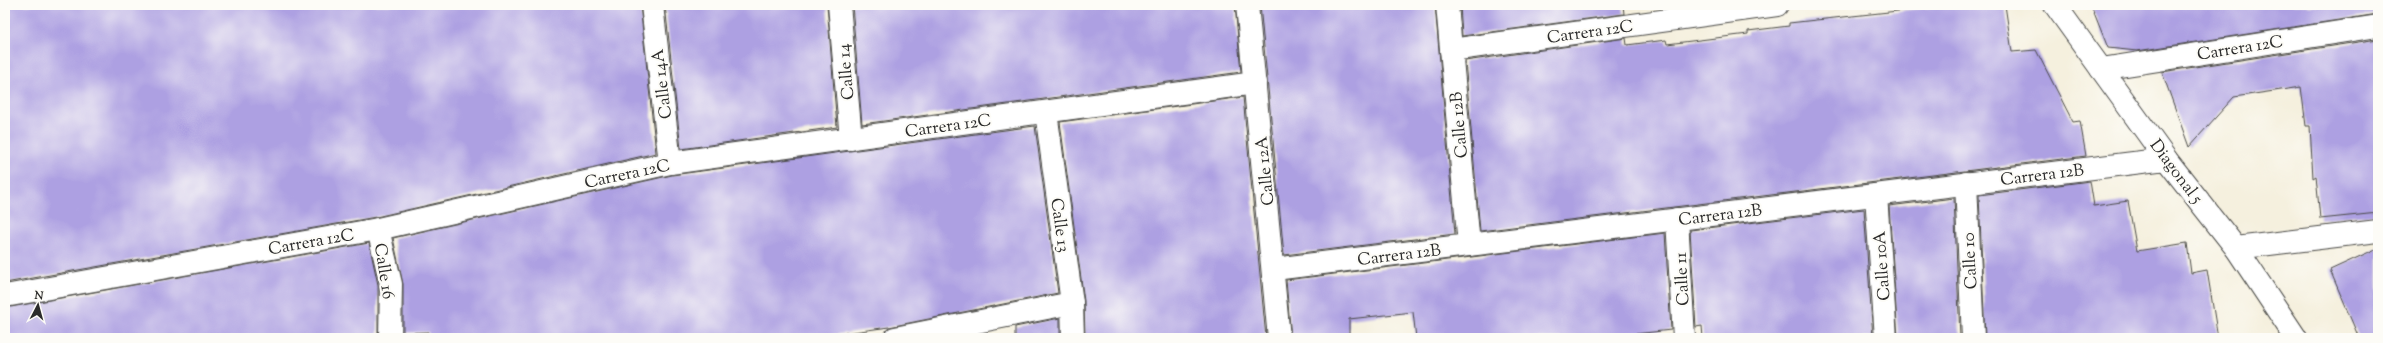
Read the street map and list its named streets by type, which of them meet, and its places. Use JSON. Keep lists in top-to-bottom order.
{
  "streets": {
    "street": [
      "Carrera 12C",
      "Calle 14",
      "Calle 14A",
      "Calle 12B",
      "Calle 12A",
      "Diagonal 5",
      "Carrera 12B",
      "Calle 13",
      "Calle 10",
      "Calle 10A",
      "Calle 16",
      "Calle 11"
    ]
  },
  "crossings": [
    ["Carrera 12C", "Calle 14"],
    ["Carrera 12C", "Calle 14A"],
    ["Carrera 12C", "Calle 12B"],
    ["Carrera 12C", "Calle 12A"],
    ["Carrera 12C", "Diagonal 5"],
    ["Carrera 12C", "Calle 13"],
    ["Carrera 12C", "Calle 16"],
    ["Calle 12B", "Carrera 12B"],
    ["Calle 12A", "Carrera 12B"],
    ["Diagonal 5", "Carrera 12B"],
    ["Carrera 12B", "Calle 10"],
    ["Carrera 12B", "Calle 10A"],
    ["Carrera 12B", "Calle 11"]
  ],
  "north": "top"
}
